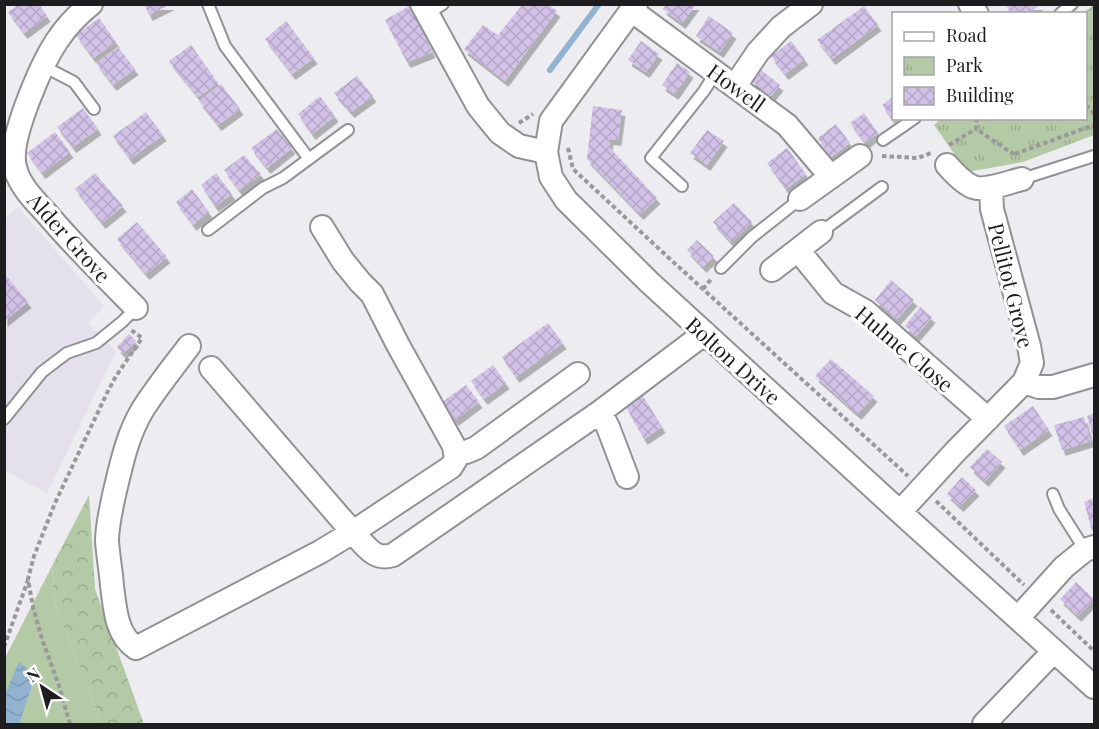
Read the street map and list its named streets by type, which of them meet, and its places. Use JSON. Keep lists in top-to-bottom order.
{
  "streets": {
    "street": [
      "Howell",
      "Alder Grove",
      "Pellitot Grove",
      "Hulme Close",
      "Bolton Drive"
    ]
  },
  "legend": ["Road", "Park", "Building"],
  "north": "top left"
}
